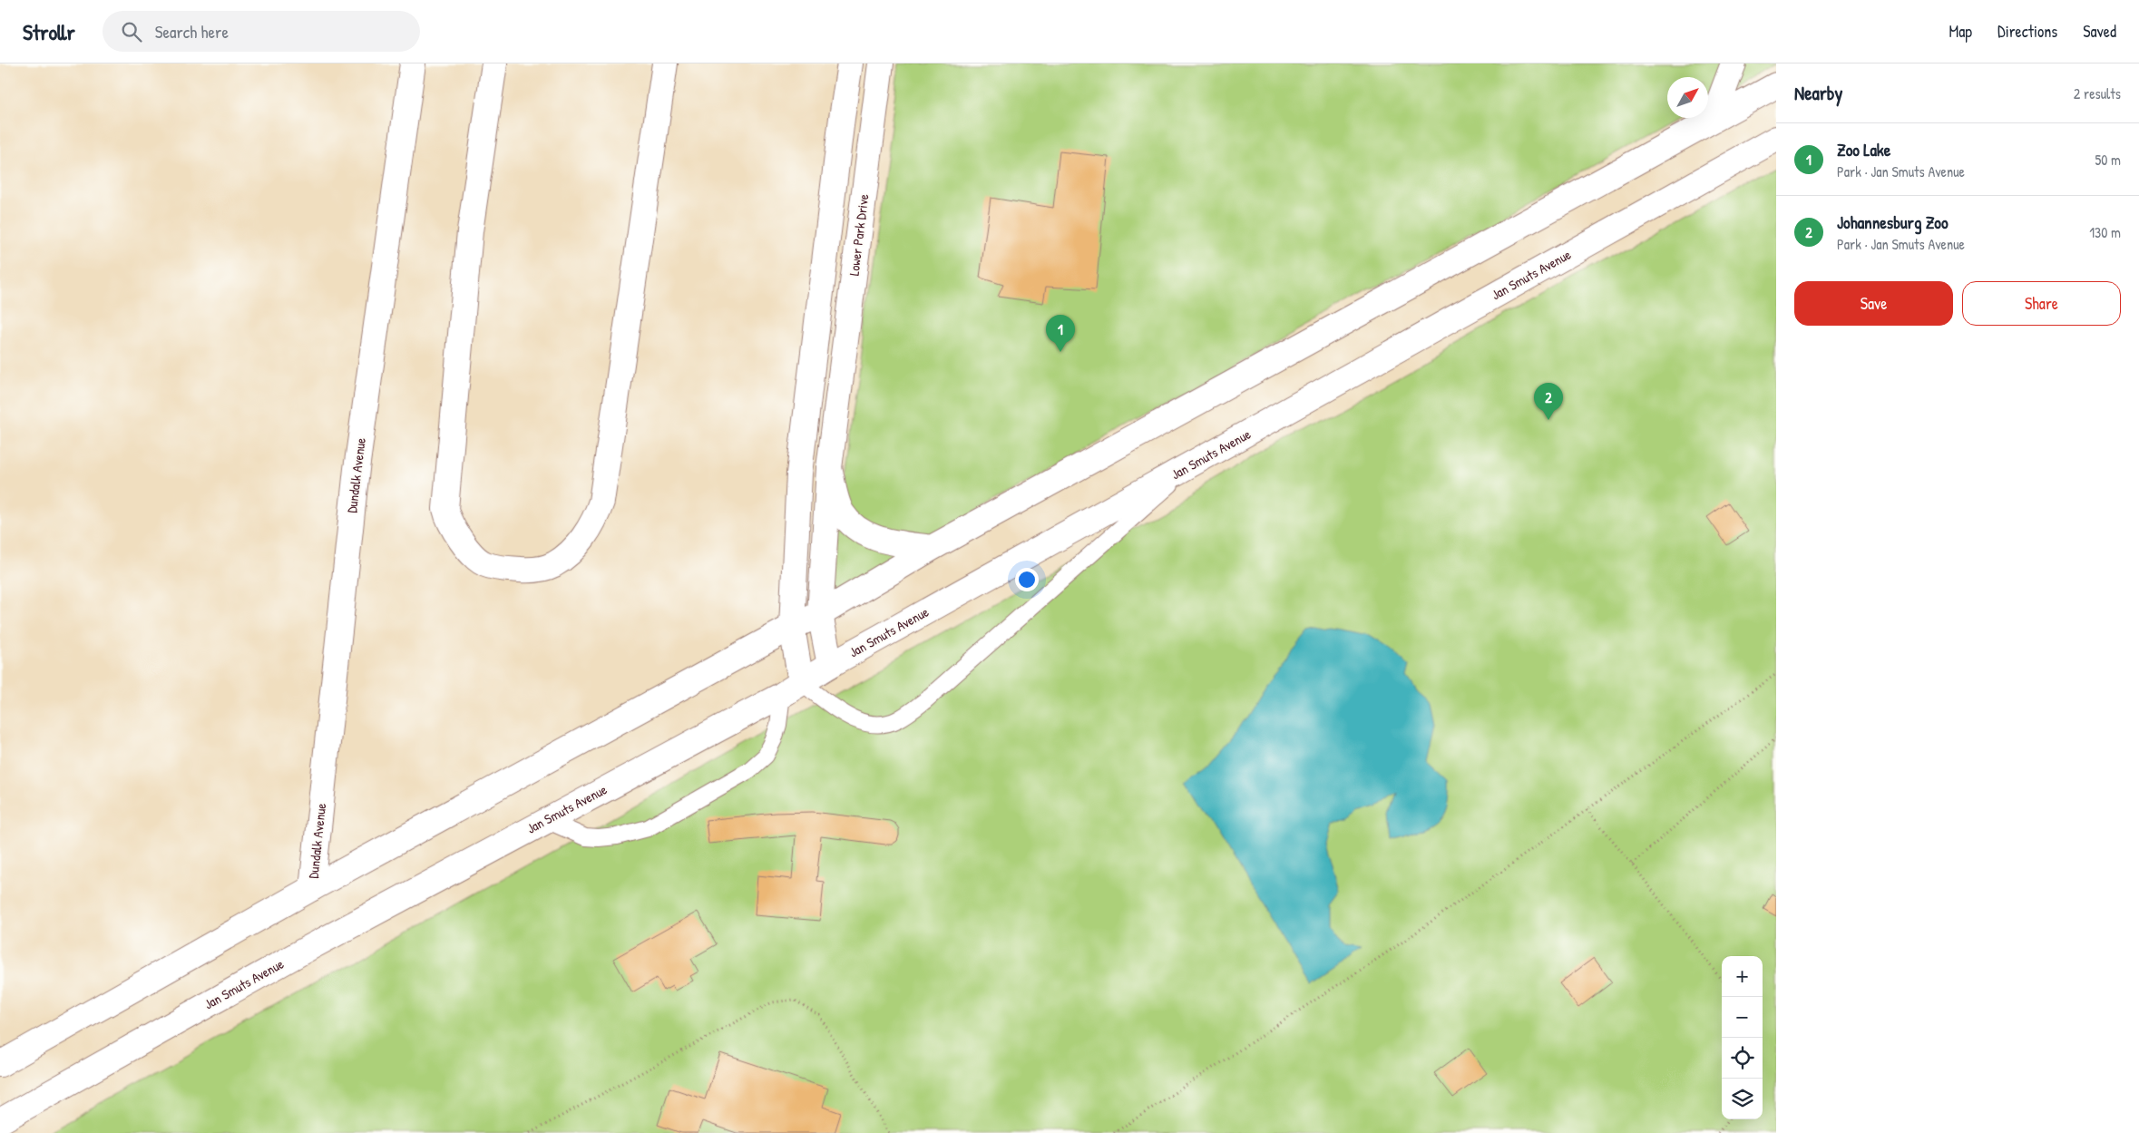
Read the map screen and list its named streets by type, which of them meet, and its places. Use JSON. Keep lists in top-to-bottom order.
{
  "streets": {
    "main road": ["Lower Park Drive", "Jan Smuts Avenue", "Dundalk Avenue"]
  },
  "crossings": [
    ["Lower Park Drive", "Jan Smuts Avenue"]
  ],
  "north": "top right",
  "page": {
    "header": "Strollr",
    "search": "Search here",
    "nav": ["Map", "Directions", "Saved"],
    "heading": ["Nearby", "2 results"],
    "list": [
      {
        "mark": "1",
        "name": "Zoo Lake",
        "note": "Park · Jan Smuts Avenue",
        "value": "50 m"
      },
      {
        "mark": "2",
        "name": "Johannesburg Zoo",
        "note": "Park · Jan Smuts Avenue",
        "value": "130 m"
      }
    ],
    "buttons": ["Save", "Share"],
    "pins": ["1", "2"],
    "map_buttons": ["+", "−"]
  }
}
